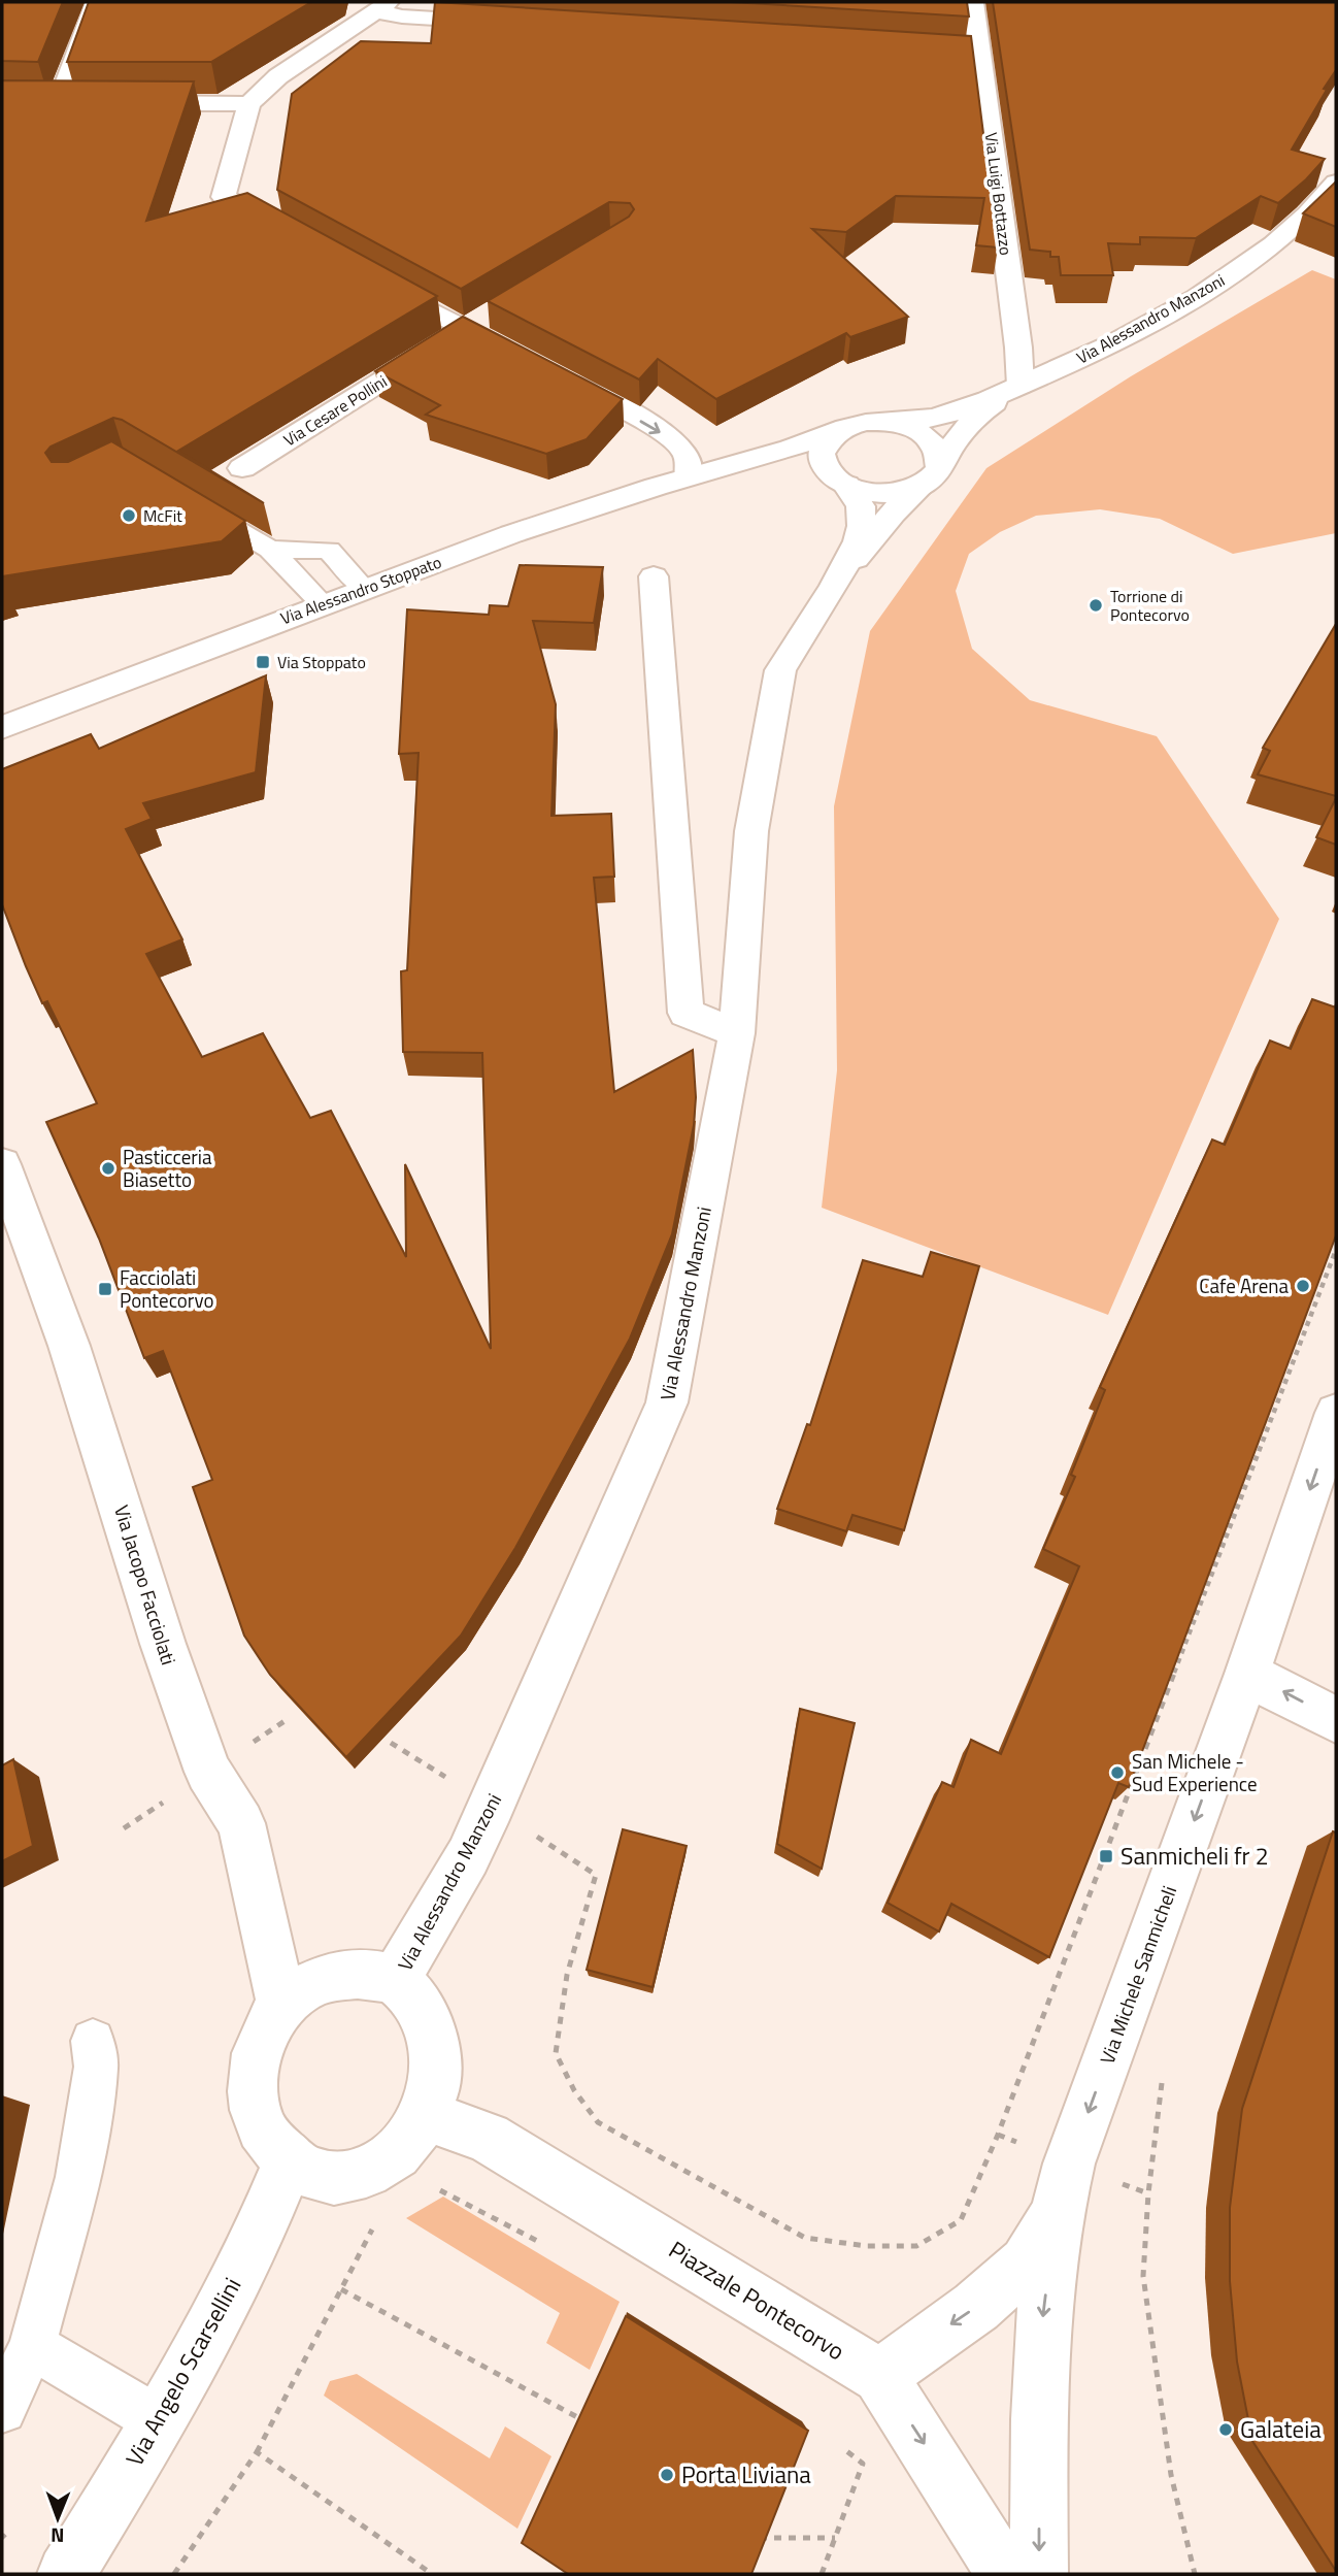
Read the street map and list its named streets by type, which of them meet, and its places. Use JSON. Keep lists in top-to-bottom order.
{
  "streets": {
    "street": [
      "Via Luigi Bottazzo",
      "Via Alessandro Manzoni",
      "Via Cesare Pollini",
      "Via Alessandro Stoppato",
      "Via Jacopo Facciolati",
      "Via Michele Sanmicheli",
      "Piazzale Pontecorvo",
      "Via Angelo Scarsellini"
    ]
  },
  "crossings": [
    ["Via Luigi Bottazzo", "Via Alessandro Manzoni"],
    ["Via Alessandro Manzoni", "Via Alessandro Stoppato"],
    ["Via Alessandro Manzoni", "Via Jacopo Facciolati"],
    ["Via Alessandro Manzoni", "Piazzale Pontecorvo"],
    ["Via Alessandro Manzoni", "Via Angelo Scarsellini"],
    ["Via Jacopo Facciolati", "Piazzale Pontecorvo"],
    ["Via Jacopo Facciolati", "Via Angelo Scarsellini"],
    ["Via Michele Sanmicheli", "Piazzale Pontecorvo"],
    ["Piazzale Pontecorvo", "Via Angelo Scarsellini"]
  ],
  "one_way": ["Via Michele Sanmicheli"],
  "places": {
    "other": [
      "McFit",
      "Torrione di Pontecorvo",
      "Pasticceria Biasetto",
      "Cafe Arena",
      "San Michele - Sud Experience",
      "Galateia",
      "Porta Liviana"
    ],
    "transit": ["Via Stoppato", "Facciolati Pontecorvo", "Sanmicheli fr 2"]
  },
  "north": "bottom"
}
